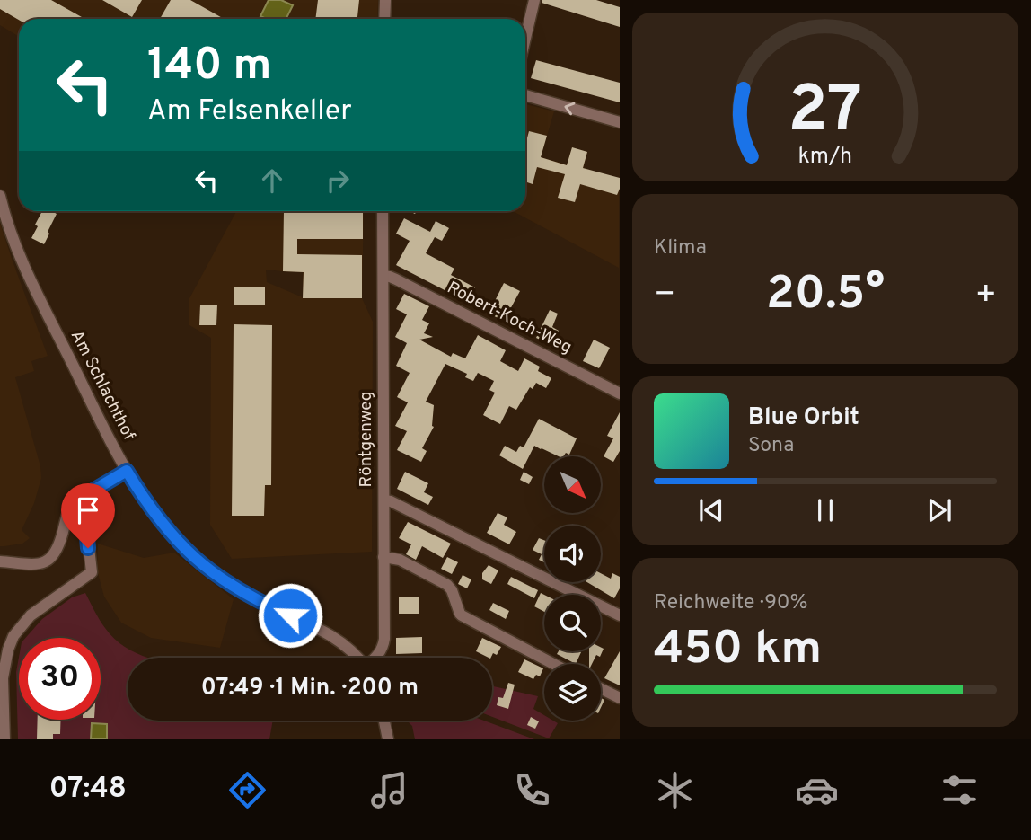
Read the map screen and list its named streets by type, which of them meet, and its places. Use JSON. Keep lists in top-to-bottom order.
{
  "streets": {
    "street": ["Robert-Koch-Weg", "Am Schlachthof", "Röntgenweg"]
  },
  "crossings": [
    ["Robert-Koch-Weg", "Röntgenweg"]
  ],
  "north": "bottom right",
  "page": {
    "turn": ["140 m", "Am Felsenkeller"],
    "tile": [
      "Klima",
      ["Reichweite · 90%", "450 km"]
    ],
    "heat": ["−", "20.5°", "+"],
    "song": ["Blue Orbit", "Sona"],
    "limit": "30",
    "trip": "07:49 · 1 Min. · 200 m",
    "tabs": "07:48",
    "gauge": ["27", "km/h"]
  }
}
